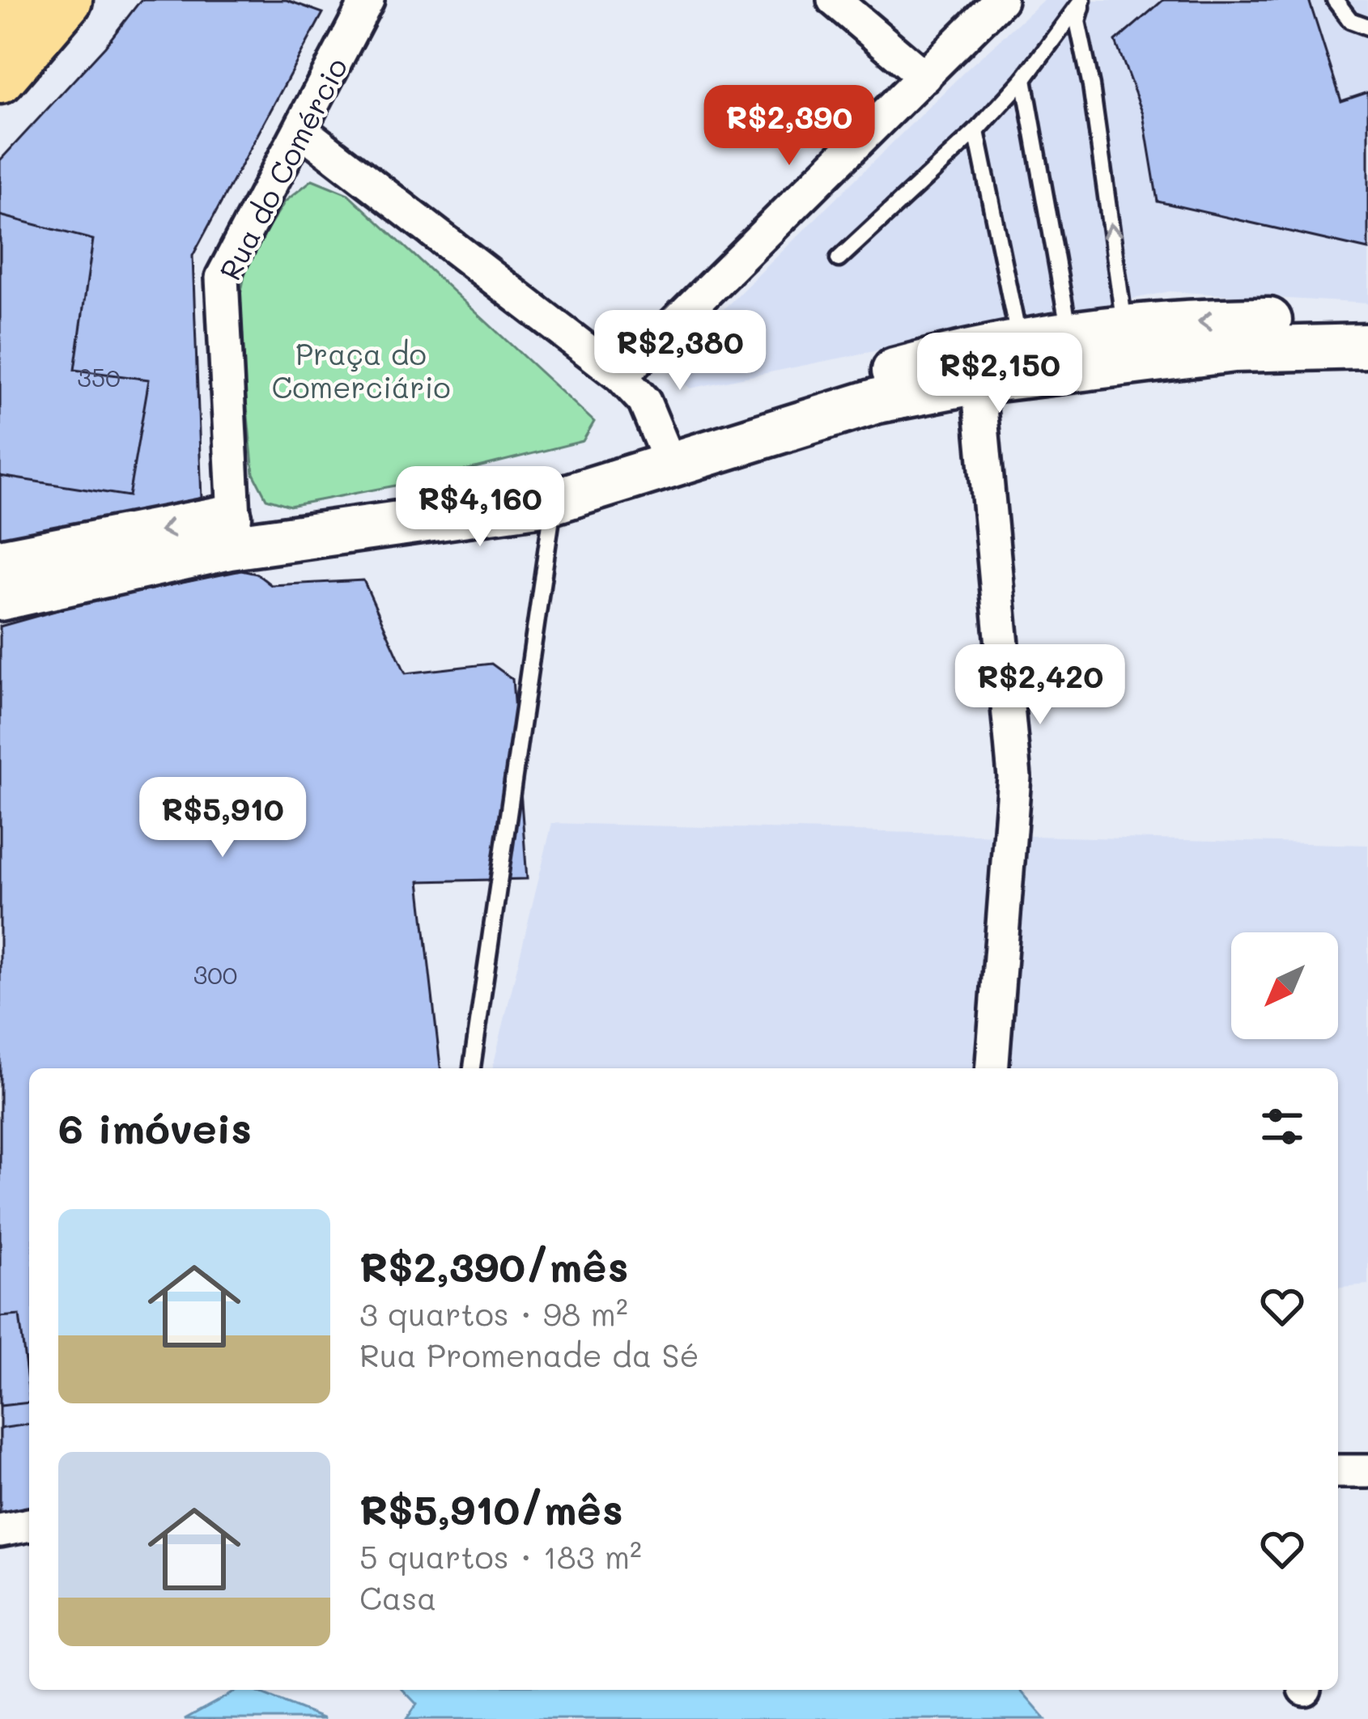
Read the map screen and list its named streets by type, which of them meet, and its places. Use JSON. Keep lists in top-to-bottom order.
{
  "streets": {
    "street": ["Rua do Comércio"]
  },
  "parks": ["Praça do Comerciário"],
  "house_numbers": ["350", "300"],
  "north": "bottom left",
  "page": {
    "price": [
      "R$2,390",
      "R$2,380",
      "R$2,150",
      "R$4,160",
      "R$2,420",
      "R$5,910"
    ],
    "heading": "6 imóveis",
    "list": [
      {
        "name": "R$2,390/mês",
        "note": "3 quartos · 98 m² · Rua Promenade da Sé"
      },
      {
        "name": "R$5,910/mês",
        "note": "5 quartos · 183 m² · Casa"
      }
    ]
  }
}
